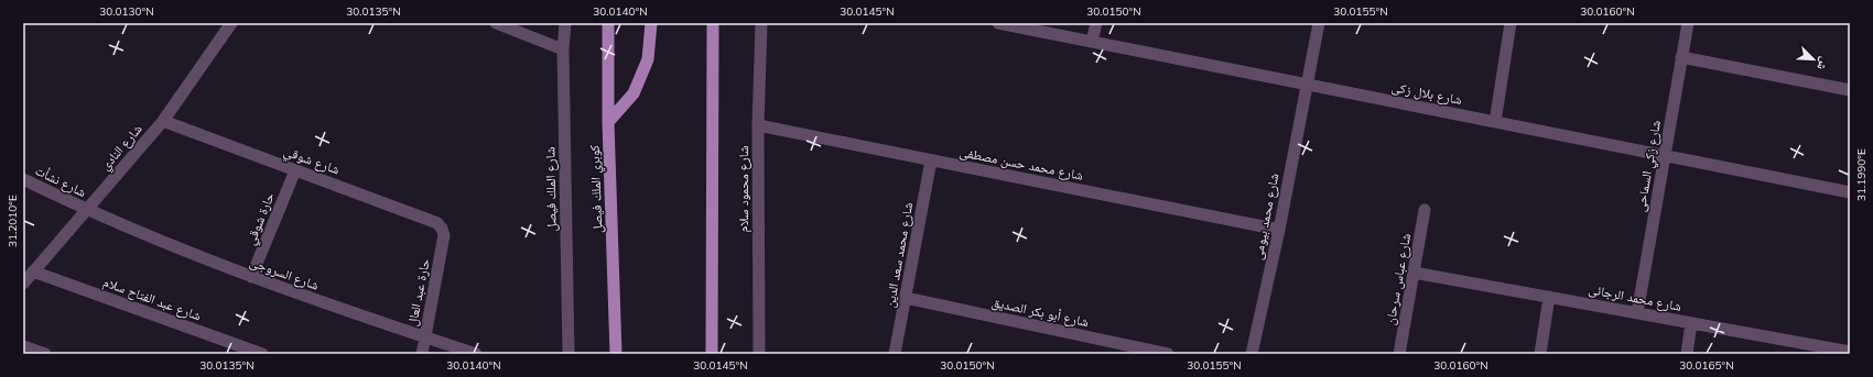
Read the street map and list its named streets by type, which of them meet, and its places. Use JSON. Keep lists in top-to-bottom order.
{
  "streets": {
    "main road": ["كوبري الملك فيصل"],
    "street": [
      "شارع بلال زكى",
      "شارع النادي",
      "شارع شوقي",
      "شارع محمد حسن مصطفى",
      "شارع زكي السماحى",
      "شارع نشأت",
      "شارع الملك فيصل",
      "شارع محمود سلام",
      "شارع محمد بيومى",
      "حارة شوقي",
      "شارع محمد سعد الدين",
      "شارع السروجى",
      "شارع عباس سرحان",
      "حارة عبد العال",
      "شارع محمد الرجائى",
      "شارع عبد الفتاح سلام",
      "شارع أبو بكر الصديق"
    ]
  },
  "crossings": [
    ["شارع بلال زكى", "شارع زكي السماحى"],
    ["شارع بلال زكى", "شارع محمد بيومى"],
    ["شارع النادي", "شارع شوقي"],
    ["شارع النادي", "شارع نشأت"],
    ["شارع النادي", "شارع السروجى"],
    ["شارع النادي", "شارع عبد الفتاح سلام"],
    ["شارع شوقي", "حارة شوقي"],
    ["شارع شوقي", "حارة عبد العال"],
    ["شارع محمد حسن مصطفى", "شارع محمود سلام"],
    ["شارع محمد حسن مصطفى", "شارع محمد بيومى"],
    ["شارع محمد حسن مصطفى", "شارع محمد سعد الدين"],
    ["شارع زكي السماحى", "شارع محمد الرجائى"],
    ["شارع نشأت", "شارع السروجى"],
    ["حارة شوقي", "شارع السروجى"],
    ["شارع محمد سعد الدين", "شارع أبو بكر الصديق"],
    ["شارع السروجى", "حارة عبد العال"],
    ["شارع عباس سرحان", "شارع محمد الرجائى"]
  ],
  "north": "bottom right",
  "coordinates": [
    "30.0130°N",
    "30.0135°N",
    "30.0140°N",
    "30.0145°N",
    "30.0150°N",
    "30.0155°N",
    "30.0160°N",
    "31.1990°E",
    "31.2010°E",
    "30.0165°N"
  ]
}
